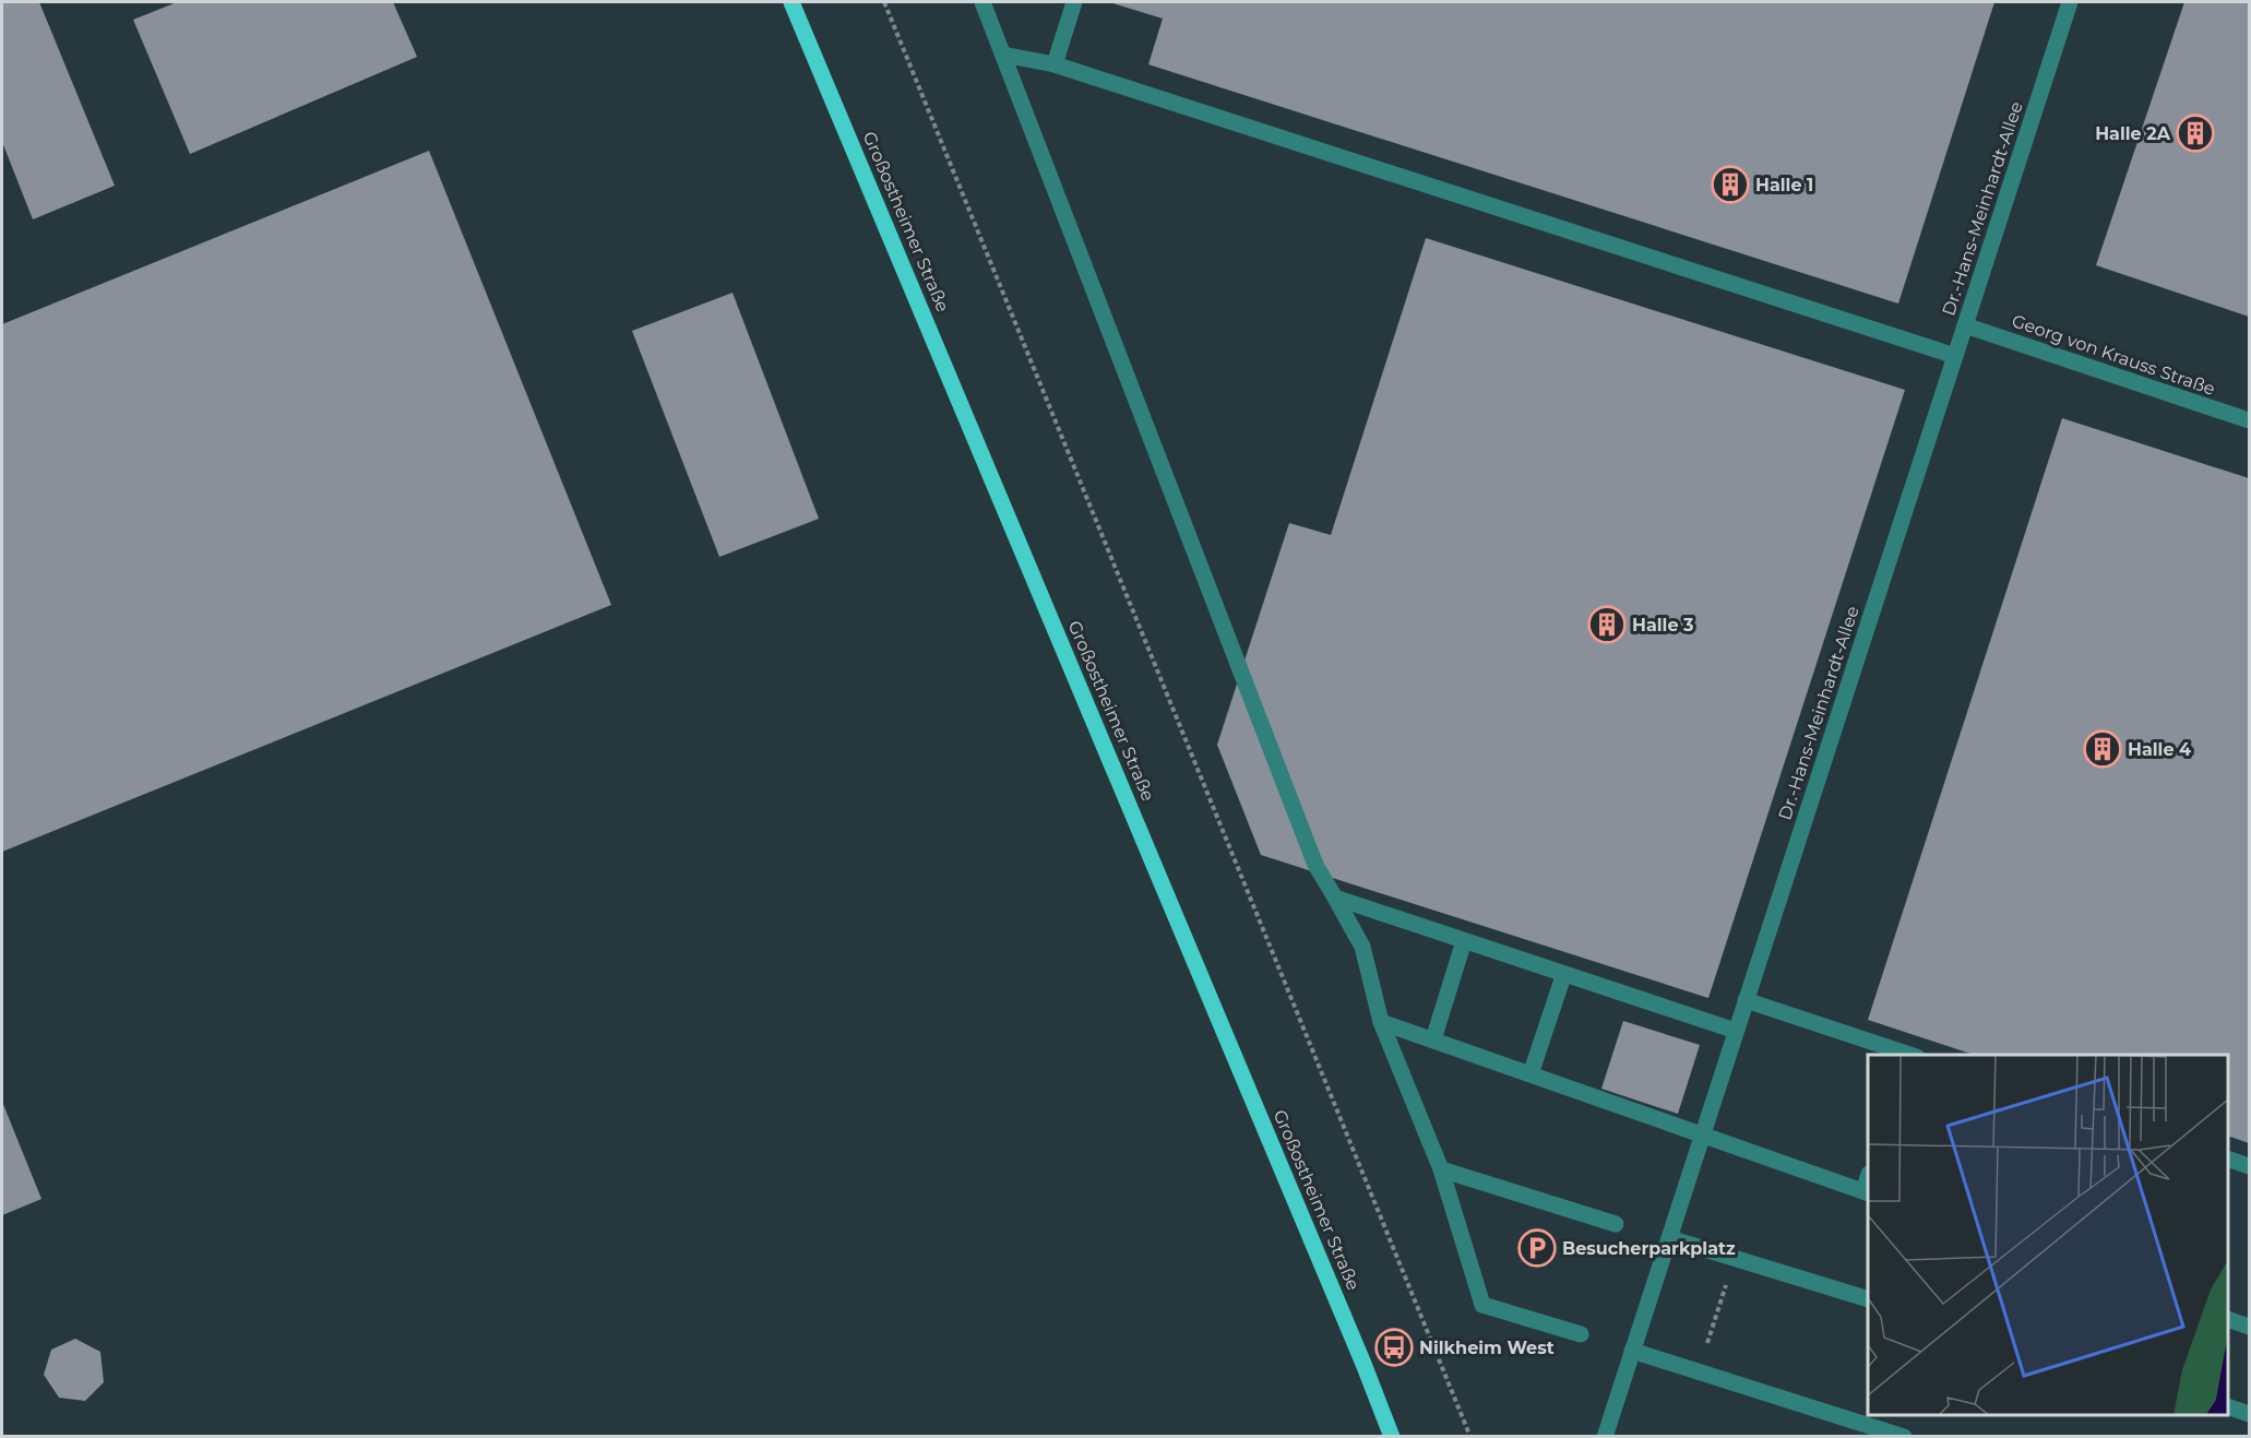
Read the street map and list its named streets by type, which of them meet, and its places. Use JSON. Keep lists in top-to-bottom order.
{
  "streets": {
    "main road": ["Großostheimer Straße"],
    "lane": ["Dr.-Hans-Meinhardt-Allee", "Georg von Krauss Straße"]
  },
  "crossings": [
    ["Dr.-Hans-Meinhardt-Allee", "Georg von Krauss Straße"]
  ],
  "places": {
    "building": [
      "Halle 2A",
      "Halle 1",
      "Halle 3",
      "Halle 4"
    ],
    "parking": ["Besucherparkplatz"],
    "bus stop": ["Nilkheim West"]
  }
}
